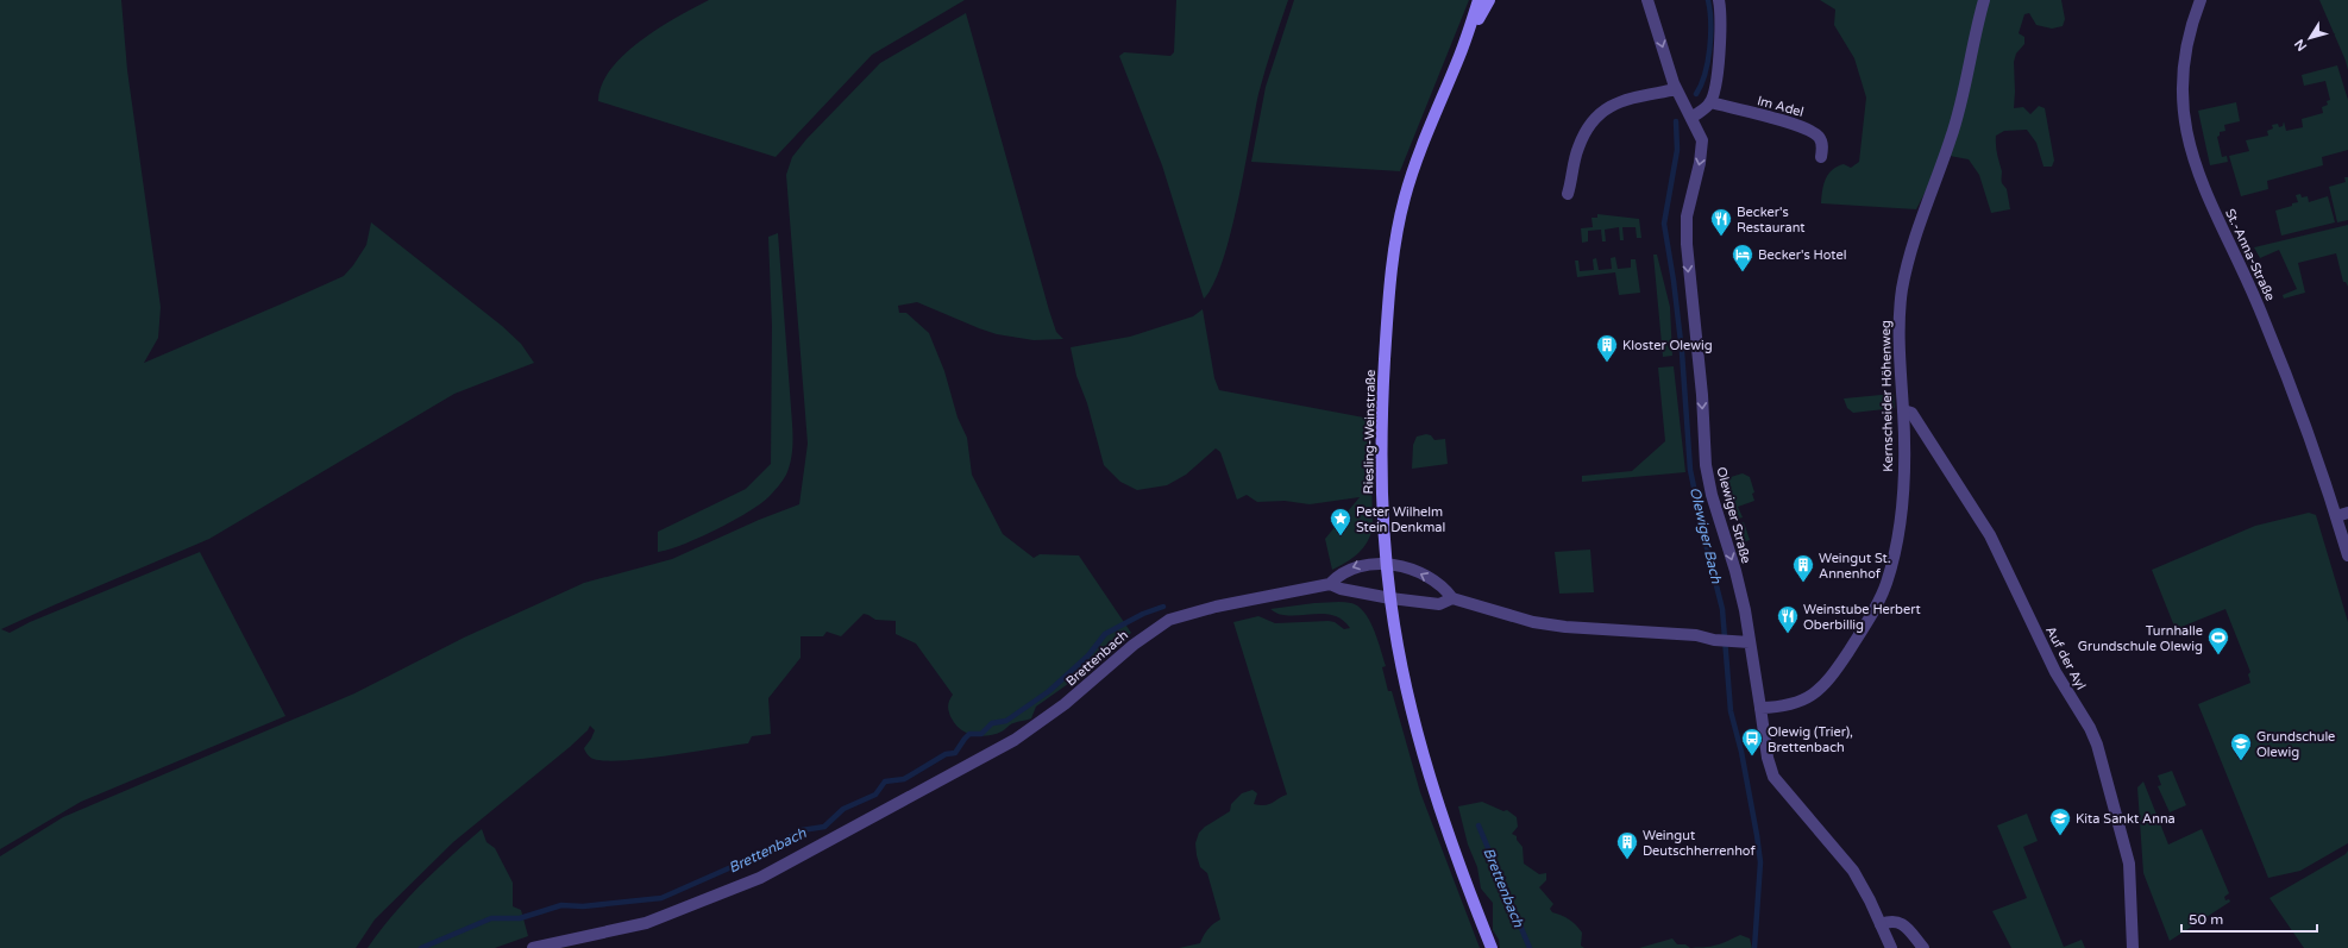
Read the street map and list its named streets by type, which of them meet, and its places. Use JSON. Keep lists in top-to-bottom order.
{
  "streets": {
    "main road": ["Riesling-Weinstraße"],
    "street": [
      "Im Adel",
      "St.-Anna-Straße",
      "Kernscheider Höhenweg",
      "Olewiger Straße",
      "Brettenbach",
      "Auf der Ayl"
    ]
  },
  "crossings": [
    ["Kernscheider Höhenweg", "Olewiger Straße"],
    ["Kernscheider Höhenweg", "Auf der Ayl"],
    ["Riesling-Weinstraße", "Brettenbach"],
    ["Olewiger Straße", "Brettenbach"]
  ],
  "one_way": ["Olewiger Straße"],
  "water": ["Olewiger Bach", "Brettenbach"],
  "places": {
    "restaurant": ["Becker's Restaurant", "Weinstube Herbert Oberbillig"],
    "hotel": ["Becker's Hotel"],
    "building": ["Kloster Olewig", "Weingut St. Annenhof", "Weingut Deutschherrenhof"],
    "place": ["Peter Wilhelm Stein Denkmal"],
    "sports": ["Turnhalle Grundschule Olewig"],
    "bus stop": ["Olewig (Trier), Brettenbach"],
    "school or university": ["Grundschule Olewig", "Kita Sankt Anna"]
  },
  "scale_bar": "50 m",
  "north": "bottom left"
}
